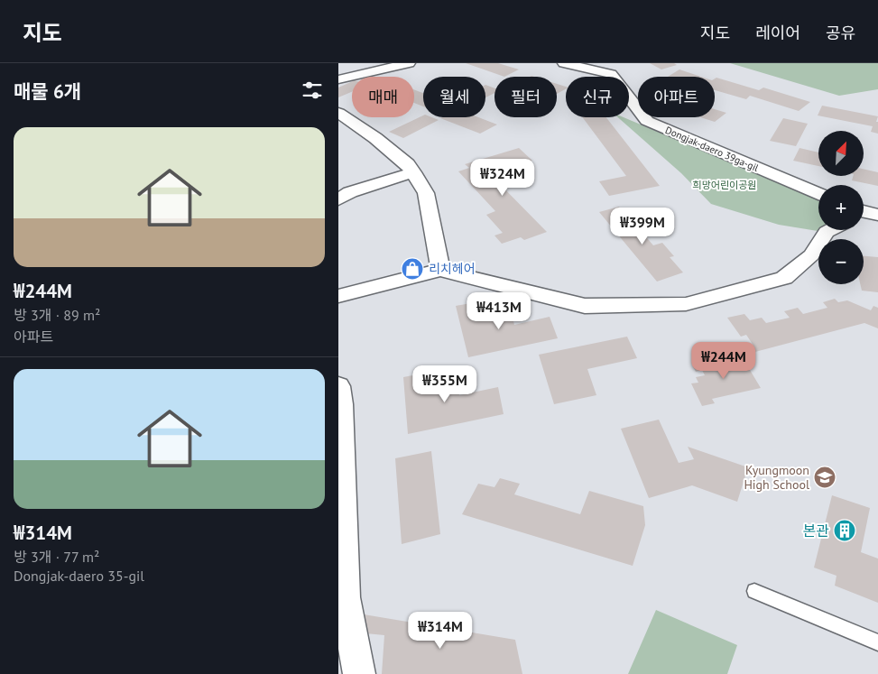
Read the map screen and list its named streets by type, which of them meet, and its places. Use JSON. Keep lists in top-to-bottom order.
{
  "streets": {
    "street": ["Dongjak-daero 39ga-gil"]
  },
  "parks": ["희망어린이공원"],
  "places": {
    "shop": ["리치헤어"],
    "school or university": ["Kyungmoon High School"],
    "building": ["본관"]
  },
  "north": "top right",
  "page": {
    "header": "지도",
    "nav": ["지도", "레이어", "공유"],
    "heading": "매물 6개",
    "chip": [
      "매매",
      "월세",
      "필터",
      "신규",
      "아파트"
    ],
    "list": [
      {
        "name": "₩244M",
        "note": "방 3개 · 89 m² · 아파트"
      },
      {
        "name": "₩314M",
        "note": "방 3개 · 77 m² · Dongjak-daero 35-gil"
      }
    ],
    "map_buttons": ["+", "−"],
    "price": [
      "₩324M",
      "₩399M",
      "₩413M",
      "₩244M",
      "₩355M",
      "₩314M"
    ]
  }
}
